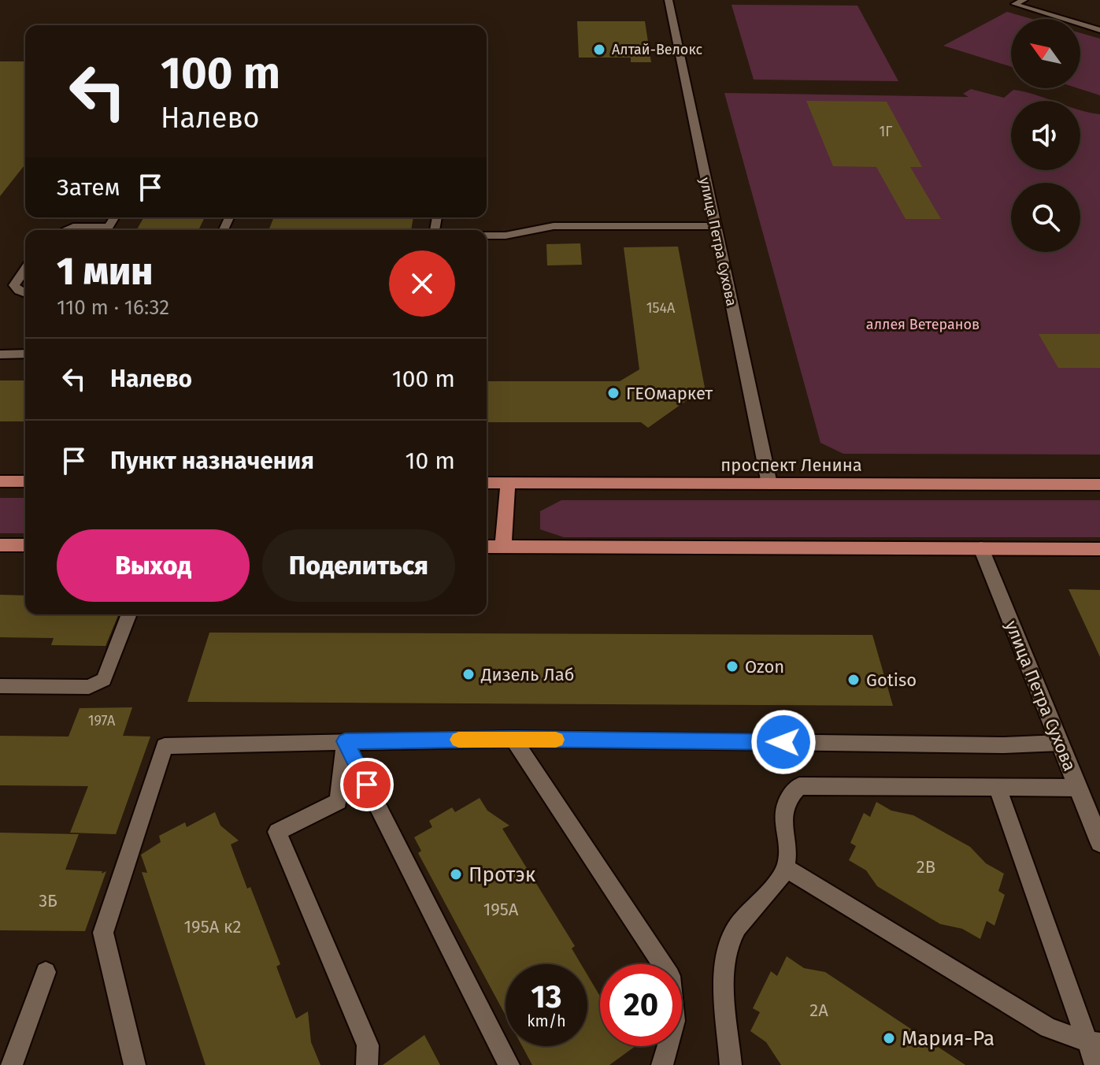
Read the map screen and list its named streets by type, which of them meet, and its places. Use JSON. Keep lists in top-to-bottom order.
{
  "streets": {
    "main road": ["проспект Ленина"],
    "street": ["улица Петра Сухова"]
  },
  "crossings": [
    ["улица Петра Сухова", "проспект Ленина"]
  ],
  "parks": ["аллея Ветеранов"],
  "places": [
    "Алтай-Велокс",
    "ГЕОмаркет",
    "Ozon",
    "Дизель Лаб",
    "Gotiso",
    "Протэк",
    "Мария-Ра"
  ],
  "house_numbers": [
    "1Г",
    "154А",
    "197А",
    "2В",
    "3Б",
    "195А",
    "195А к2",
    "2А"
  ],
  "north": "top left",
  "page": {
    "turn": ["100 m", "Налево"],
    "then": "Затем",
    "heading": ["1 мин", "110 m · 16:32"],
    "list": [
      {
        "name": "Налево",
        "value": "100 m"
      },
      {
        "name": "Пункт назначения",
        "value": "10 m"
      }
    ],
    "buttons": ["Выход", "Поделиться"],
    "speed": "13 km/h",
    "limit": "20"
  }
}
